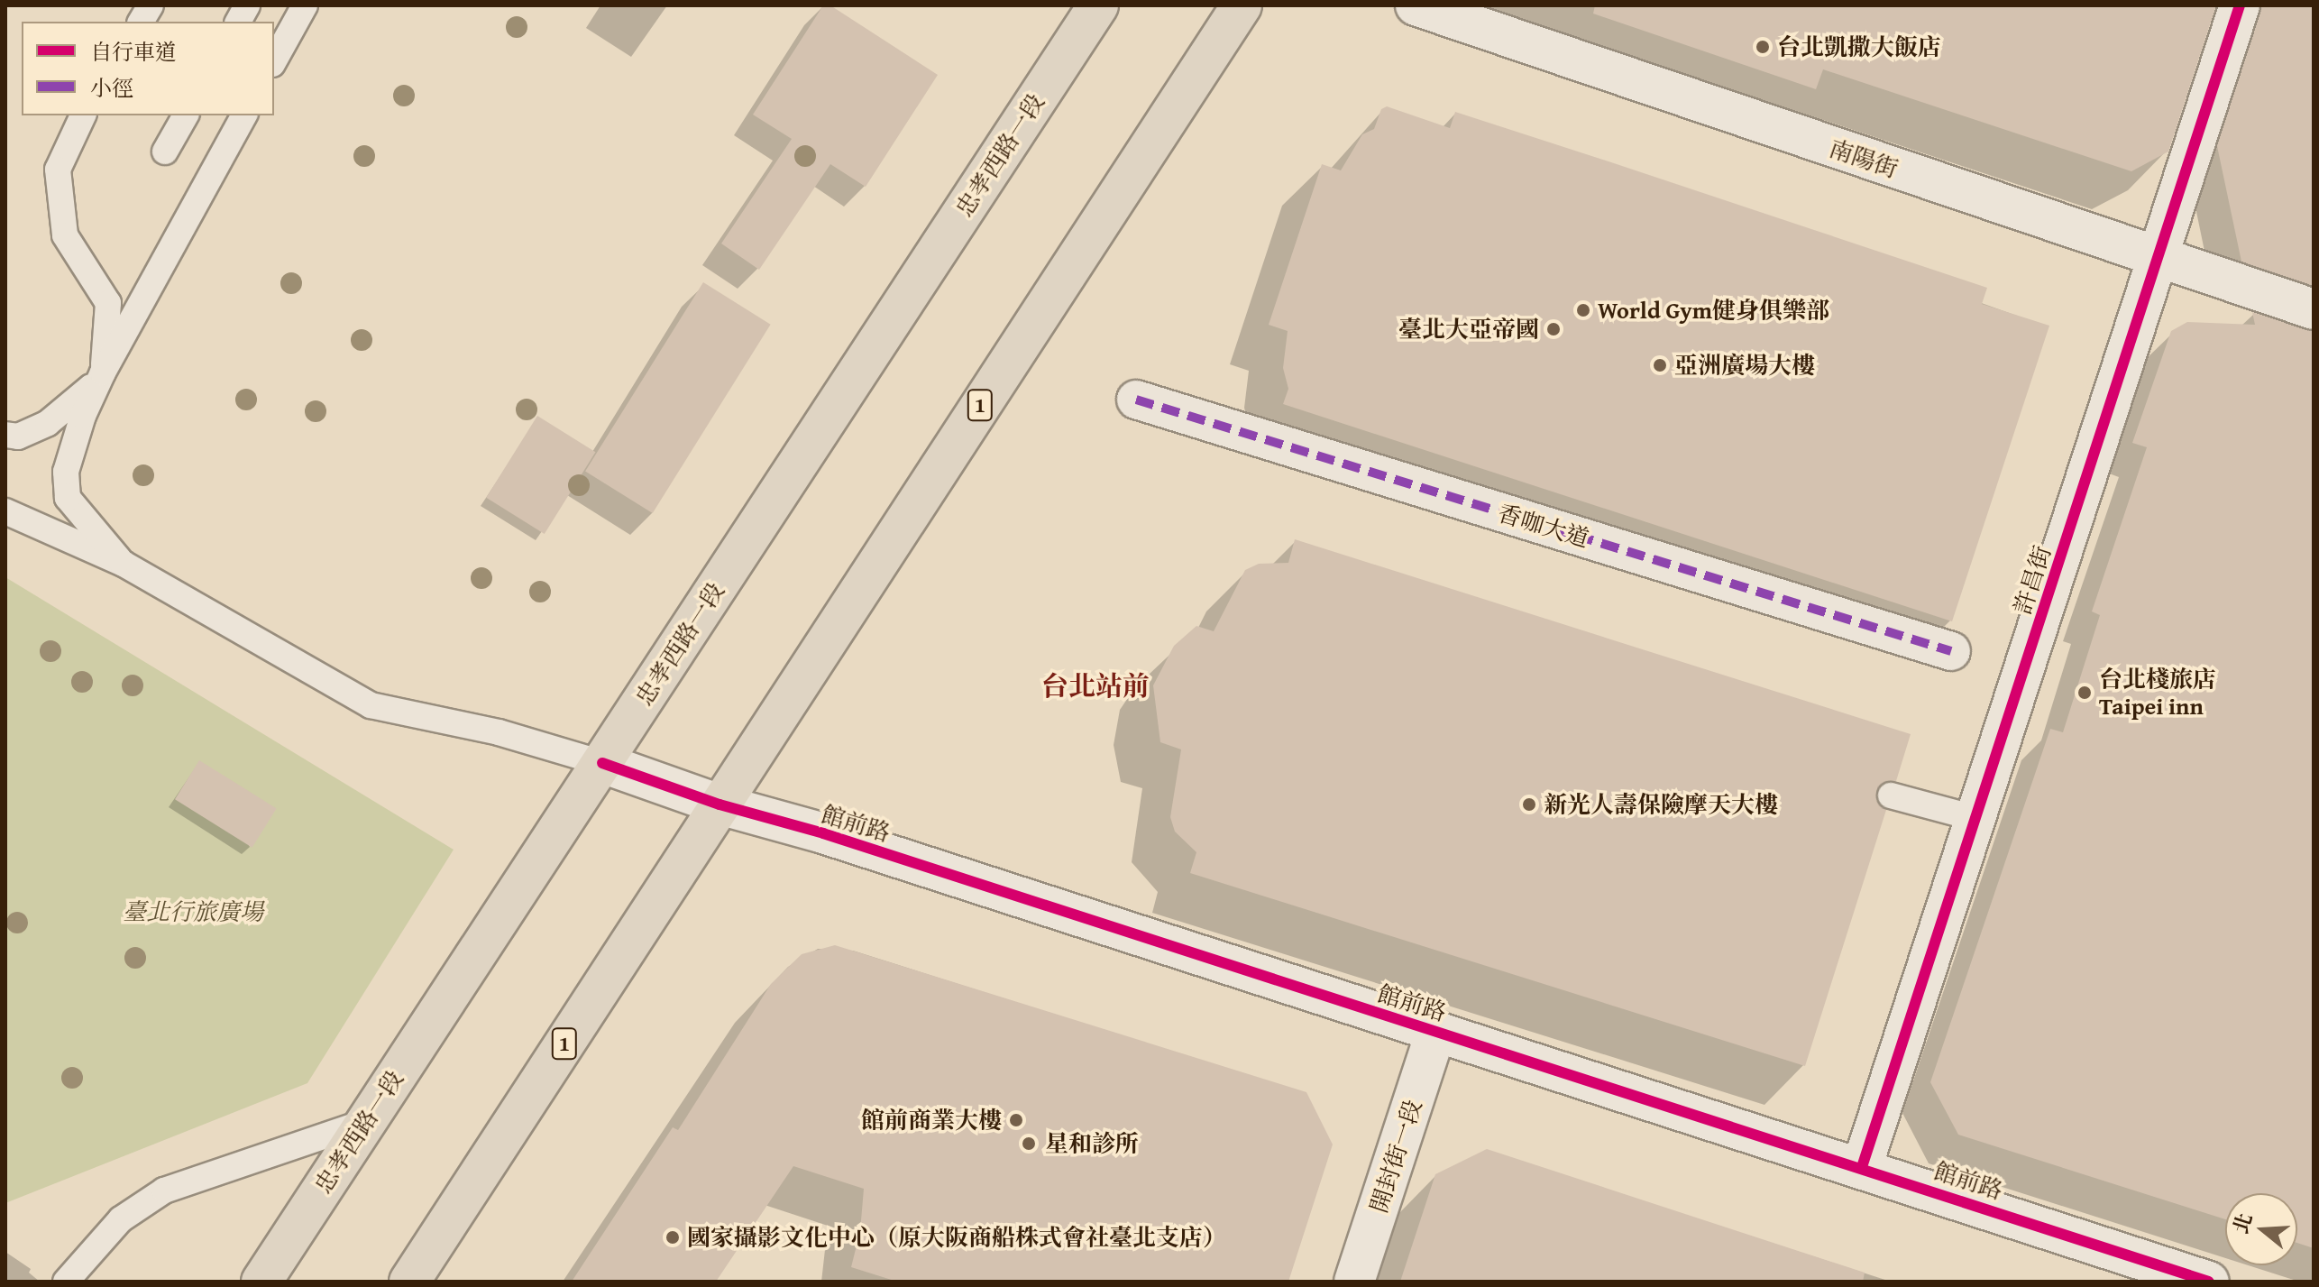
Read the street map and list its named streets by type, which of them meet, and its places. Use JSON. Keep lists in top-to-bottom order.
{
  "streets": {
    "main road": ["忠孝西路一段", "1"],
    "street": [
      "南陽街",
      "香咖大道",
      "許昌街",
      "館前路",
      "開封街一段"
    ]
  },
  "crossings": [
    ["忠孝西路一段", "館前路"],
    ["南陽街", "許昌街"],
    ["1", "館前路"],
    ["許昌街", "館前路"],
    ["館前路", "開封街一段"]
  ],
  "districts": ["台北站前"],
  "parks": ["臺北行旅廣場"],
  "places": [
    "台北凱撒大飯店",
    "World Gym健身俱樂部",
    "臺北大亞帝國",
    "亞洲廣場大樓",
    "台北棧旅店 Taipei inn",
    "新光人壽保險摩天大樓",
    "館前商業大樓",
    "星和診所",
    "國家攝影文化中心（原大阪商船株式會社臺北支店）"
  ],
  "legend": ["自行車道", "小徑"],
  "north": "left"
}
